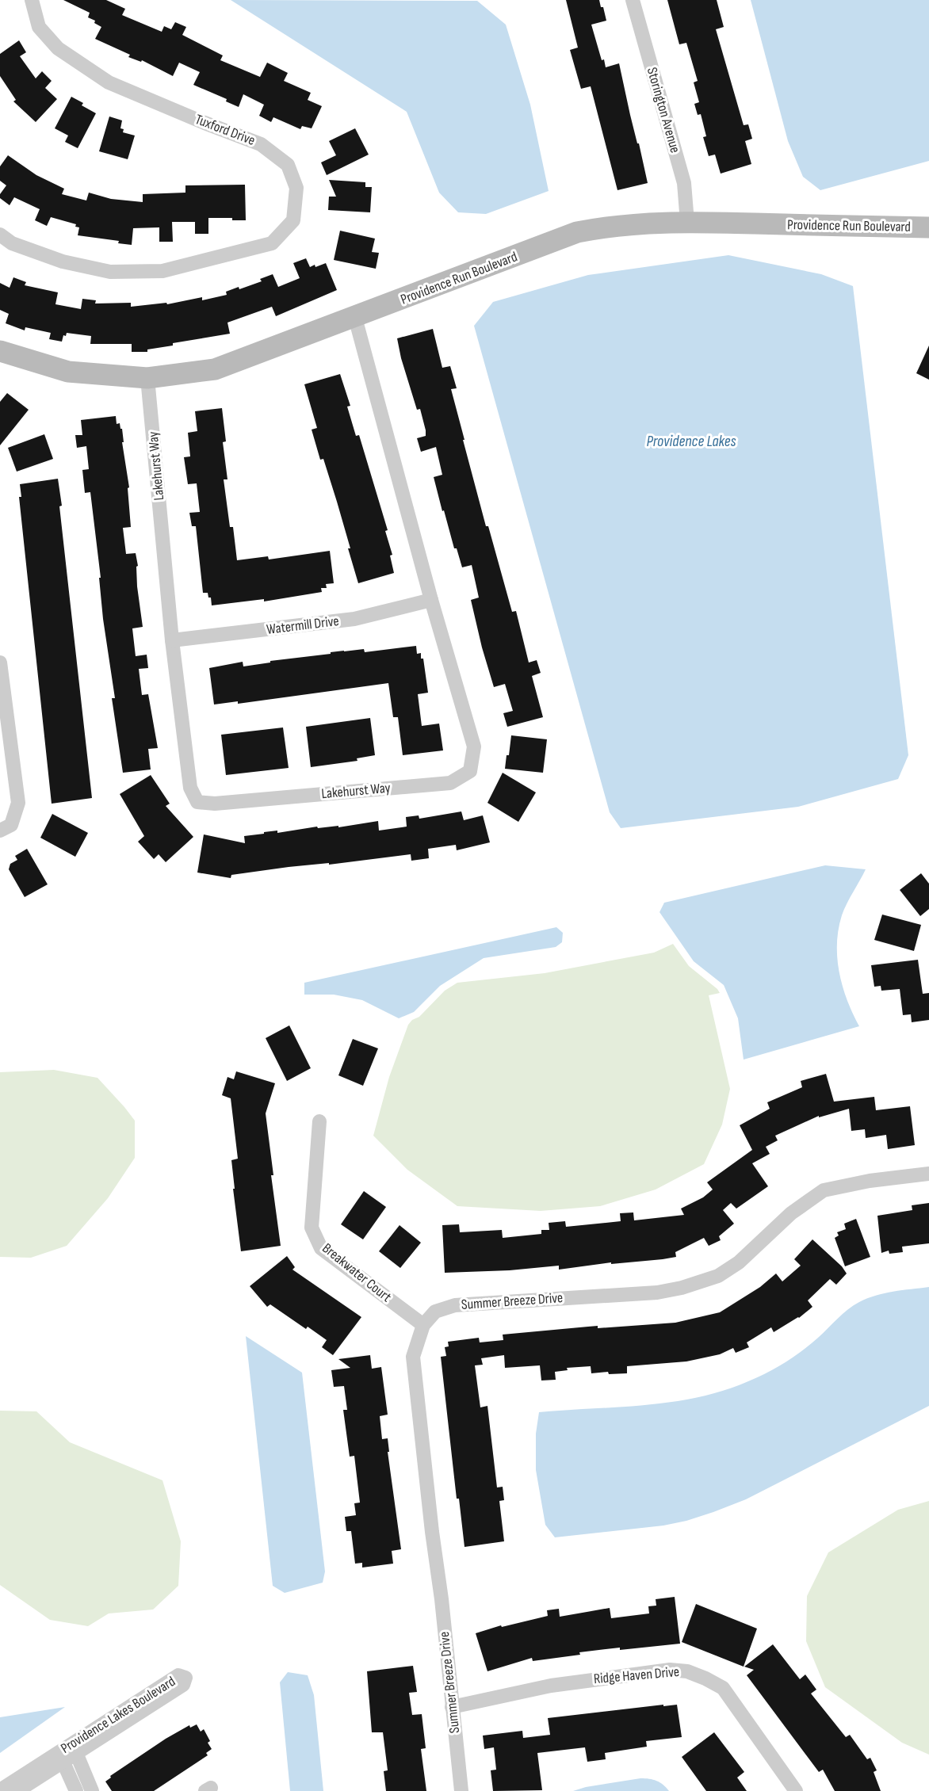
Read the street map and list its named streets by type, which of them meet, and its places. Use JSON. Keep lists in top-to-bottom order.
{
  "streets": {
    "street": [
      "Storington Avenue",
      "Tuxford Drive",
      "Providence Run Boulevard",
      "Lakehurst Way",
      "Watermill Drive",
      "Breakwater Court",
      "Summer Breeze Drive",
      "Ridge Haven Drive",
      "Providence Lakes Boulevard"
    ]
  },
  "crossings": [
    ["Storington Avenue", "Providence Run Boulevard"],
    ["Providence Run Boulevard", "Lakehurst Way"],
    ["Lakehurst Way", "Watermill Drive"],
    ["Breakwater Court", "Summer Breeze Drive"],
    ["Summer Breeze Drive", "Ridge Haven Drive"]
  ],
  "water": ["Providence Lakes"]
}
